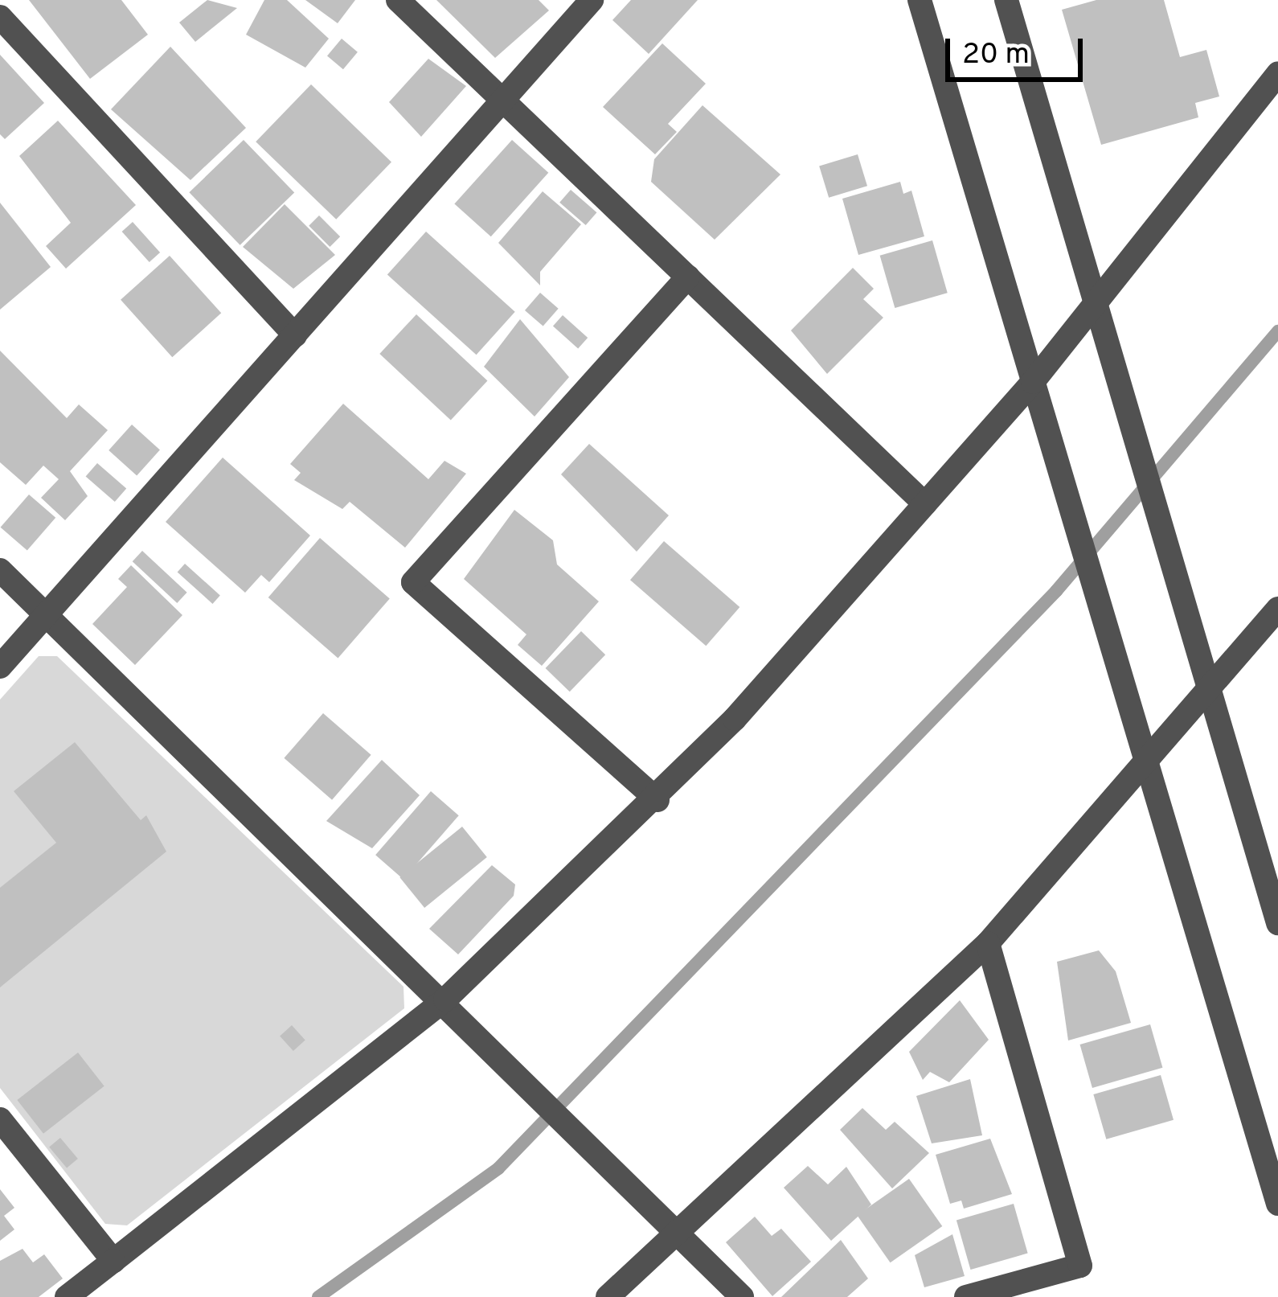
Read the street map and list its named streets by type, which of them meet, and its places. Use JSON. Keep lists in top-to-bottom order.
{
  "scale_bar": "20 m"
}
